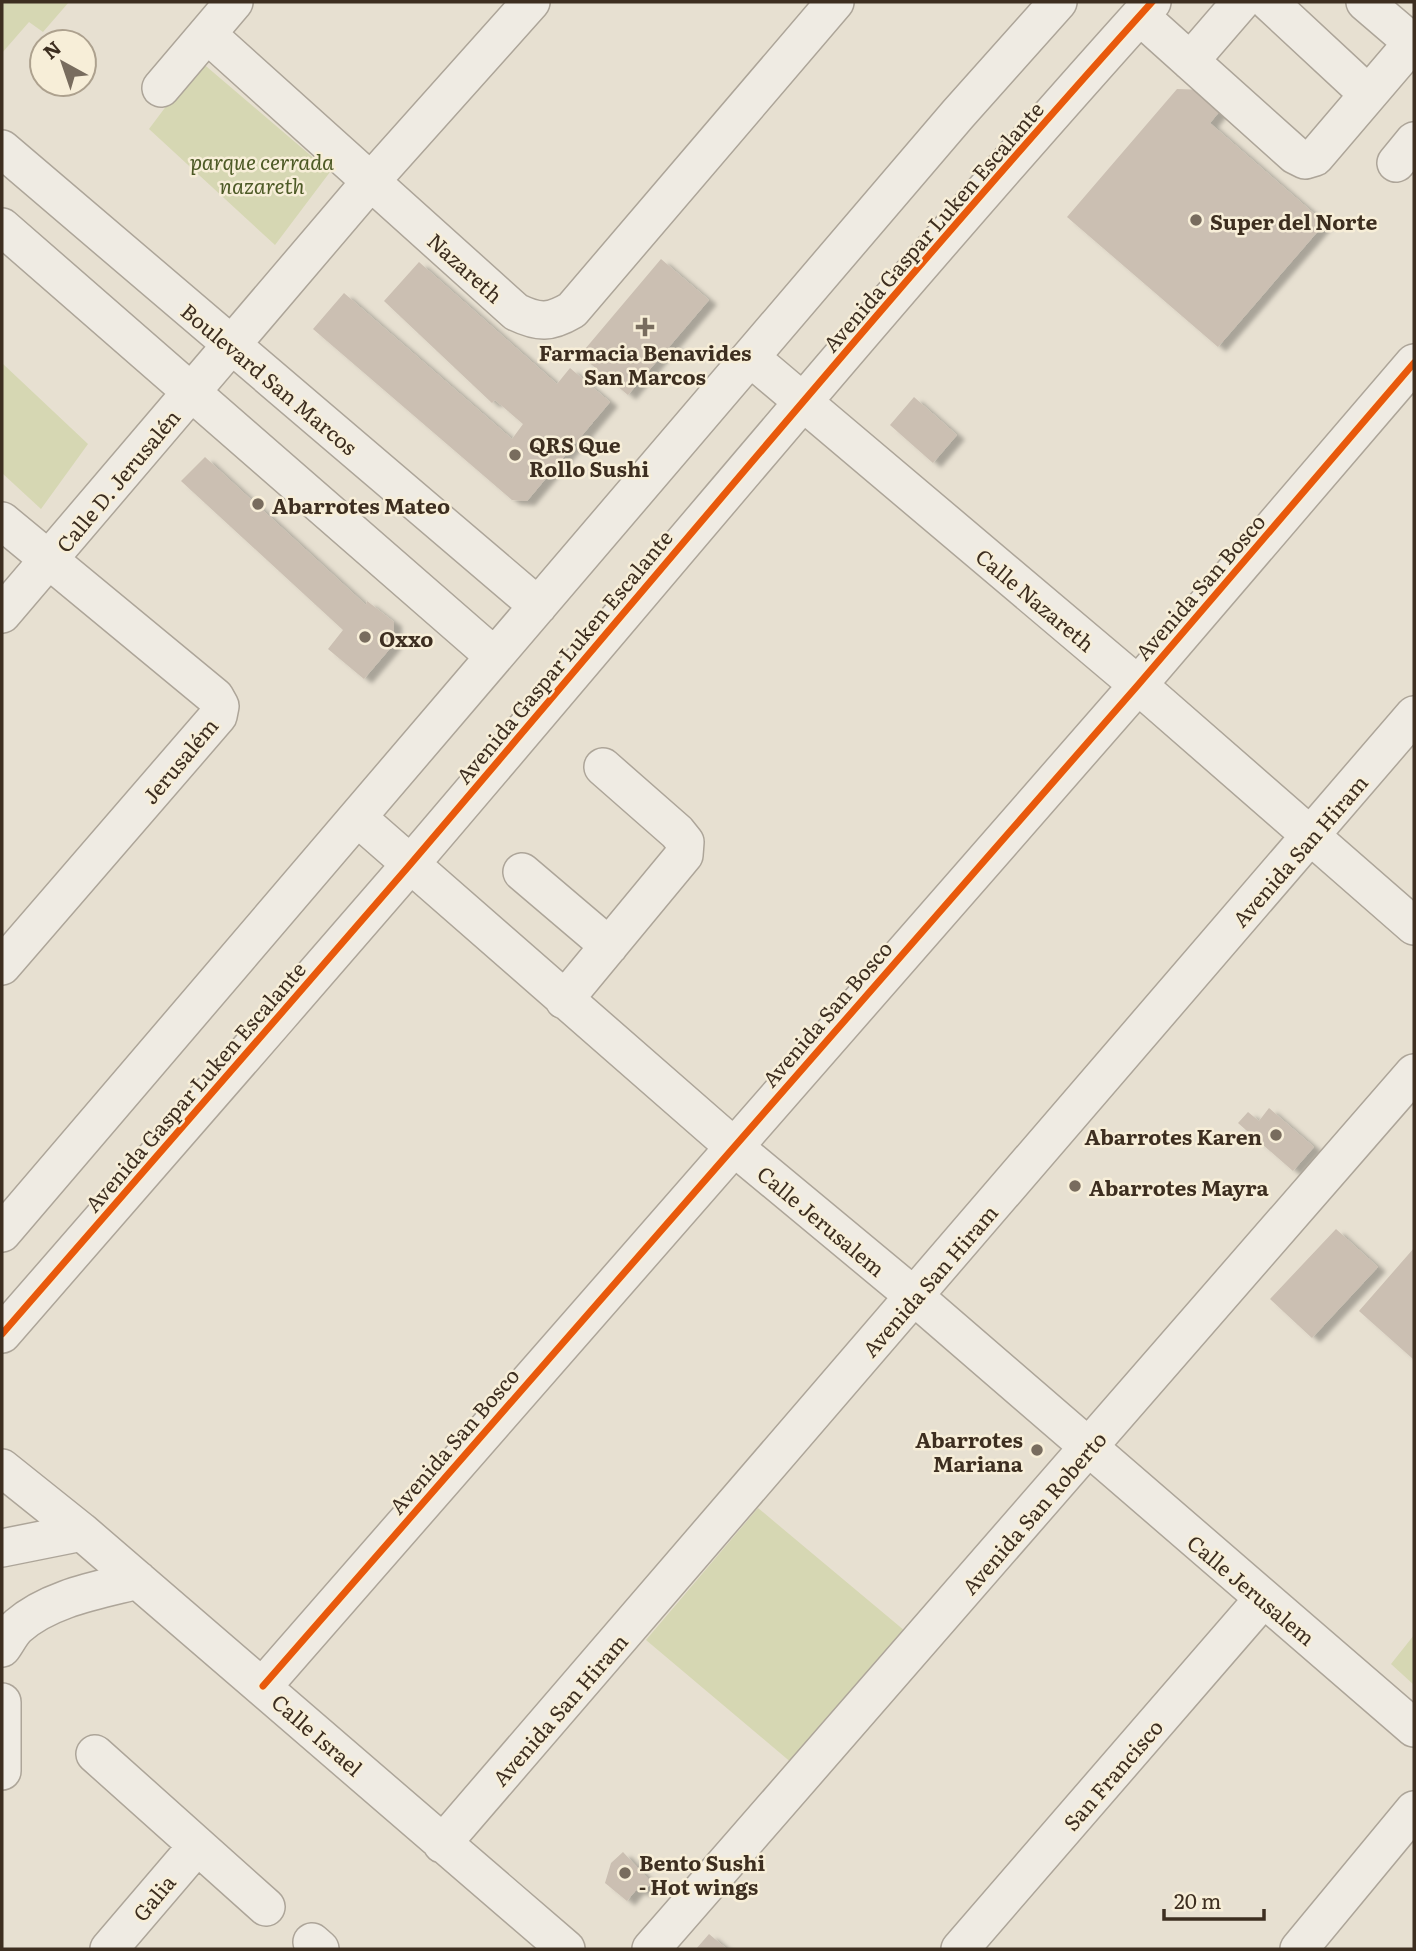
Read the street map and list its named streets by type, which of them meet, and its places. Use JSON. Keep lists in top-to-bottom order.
{
  "streets": {
    "street": [
      "Avenida Gaspar Luken Escalante",
      "Nazareth",
      "Boulevard San Marcos",
      "Calle D. Jerusalén",
      "Avenida San Bosco",
      "Calle Nazareth",
      "Jerusalém",
      "Avenida San Hiram",
      "Calle Jerusalem",
      "Avenida San Roberto",
      "Calle Israel",
      "San Francisco",
      "Galia"
    ]
  },
  "crossings": [
    ["Avenida Gaspar Luken Escalante", "Calle Nazareth"],
    ["Avenida Gaspar Luken Escalante", "Calle Jerusalem"],
    ["Boulevard San Marcos", "Calle D. Jerusalén"],
    ["Calle D. Jerusalén", "Jerusalém"],
    ["Avenida San Bosco", "Calle Nazareth"],
    ["Avenida San Bosco", "Calle Jerusalem"],
    ["Avenida San Bosco", "Calle Israel"],
    ["Calle Nazareth", "Avenida San Hiram"],
    ["Avenida San Hiram", "Calle Jerusalem"],
    ["Avenida San Hiram", "Calle Israel"],
    ["Calle Jerusalem", "Avenida San Roberto"],
    ["Calle Jerusalem", "San Francisco"]
  ],
  "parks": ["parque cerrada nazareth"],
  "places": {
    "other": [
      "Super del Norte",
      "QRS Que Rollo Sushi",
      "Abarrotes Mateo",
      "Oxxo",
      "Abarrotes Karen",
      "Abarrotes Mayra",
      "Abarrotes Mariana",
      "Bento Sushi - Hot wings"
    ],
    "health": ["Farmacia Benavides San Marcos"]
  },
  "scale_bar": "20 m",
  "north": "top left"
}
